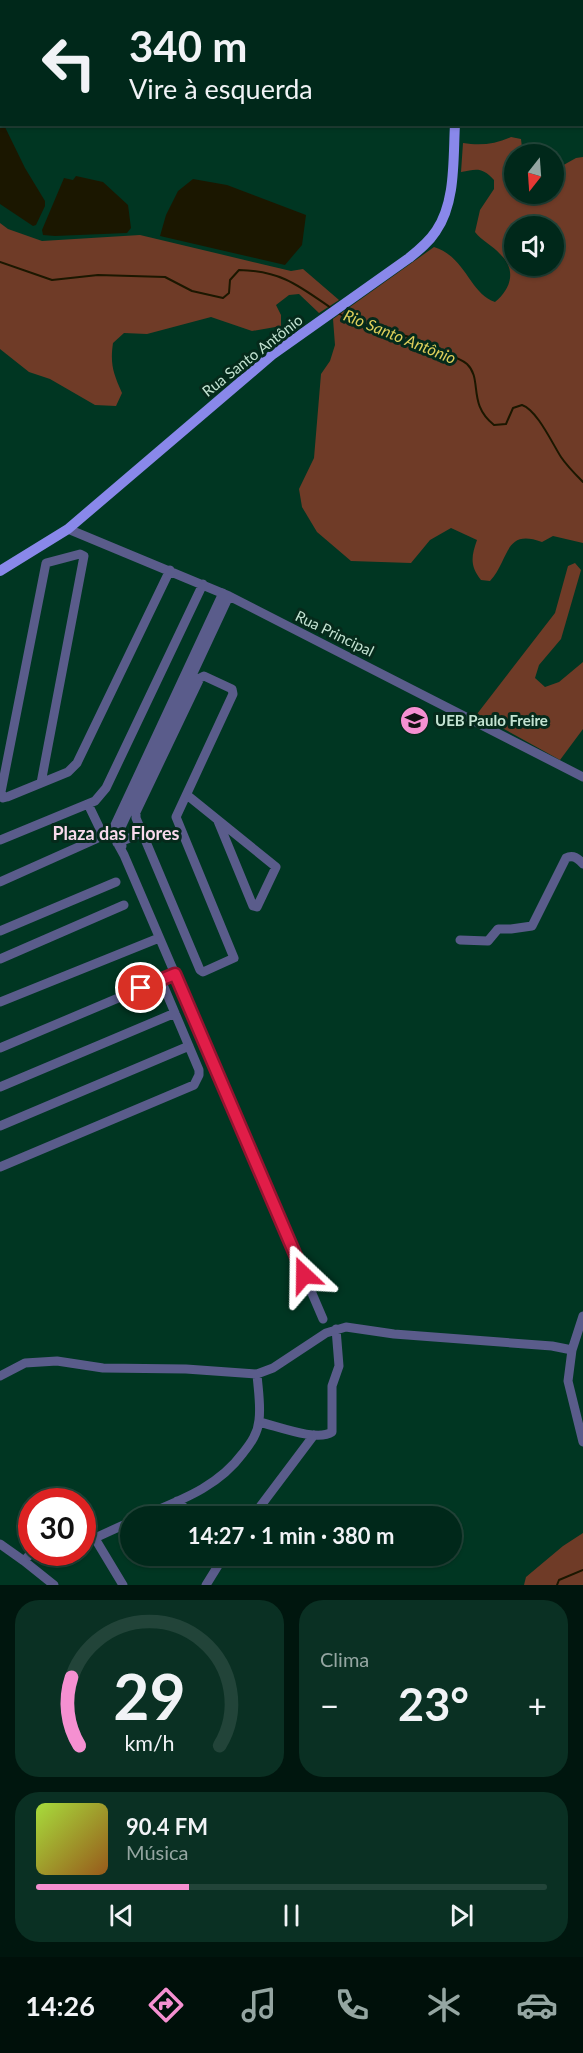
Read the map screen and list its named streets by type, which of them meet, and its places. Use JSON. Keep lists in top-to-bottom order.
{
  "streets": {
    "main road": ["Rua Santo Antônio"],
    "street": ["Rua Principal"]
  },
  "crossings": [
    ["Rua Santo Antônio", "Rua Principal"]
  ],
  "districts": ["Plaza das Flores"],
  "water": ["Rio Santo Antônio"],
  "places": {
    "school or university": ["UEB Paulo Freire"]
  },
  "north": "bottom",
  "page": {
    "turn": ["340 m", "Vire à esquerda"],
    "limit": "30",
    "trip": "14:27 · 1 min · 380 m",
    "tile": "Clima",
    "heat": ["−", "23°", "+"],
    "song": ["90.4 FM", "Música"],
    "tabs": "14:26",
    "gauge": ["29", "km/h"]
  }
}
